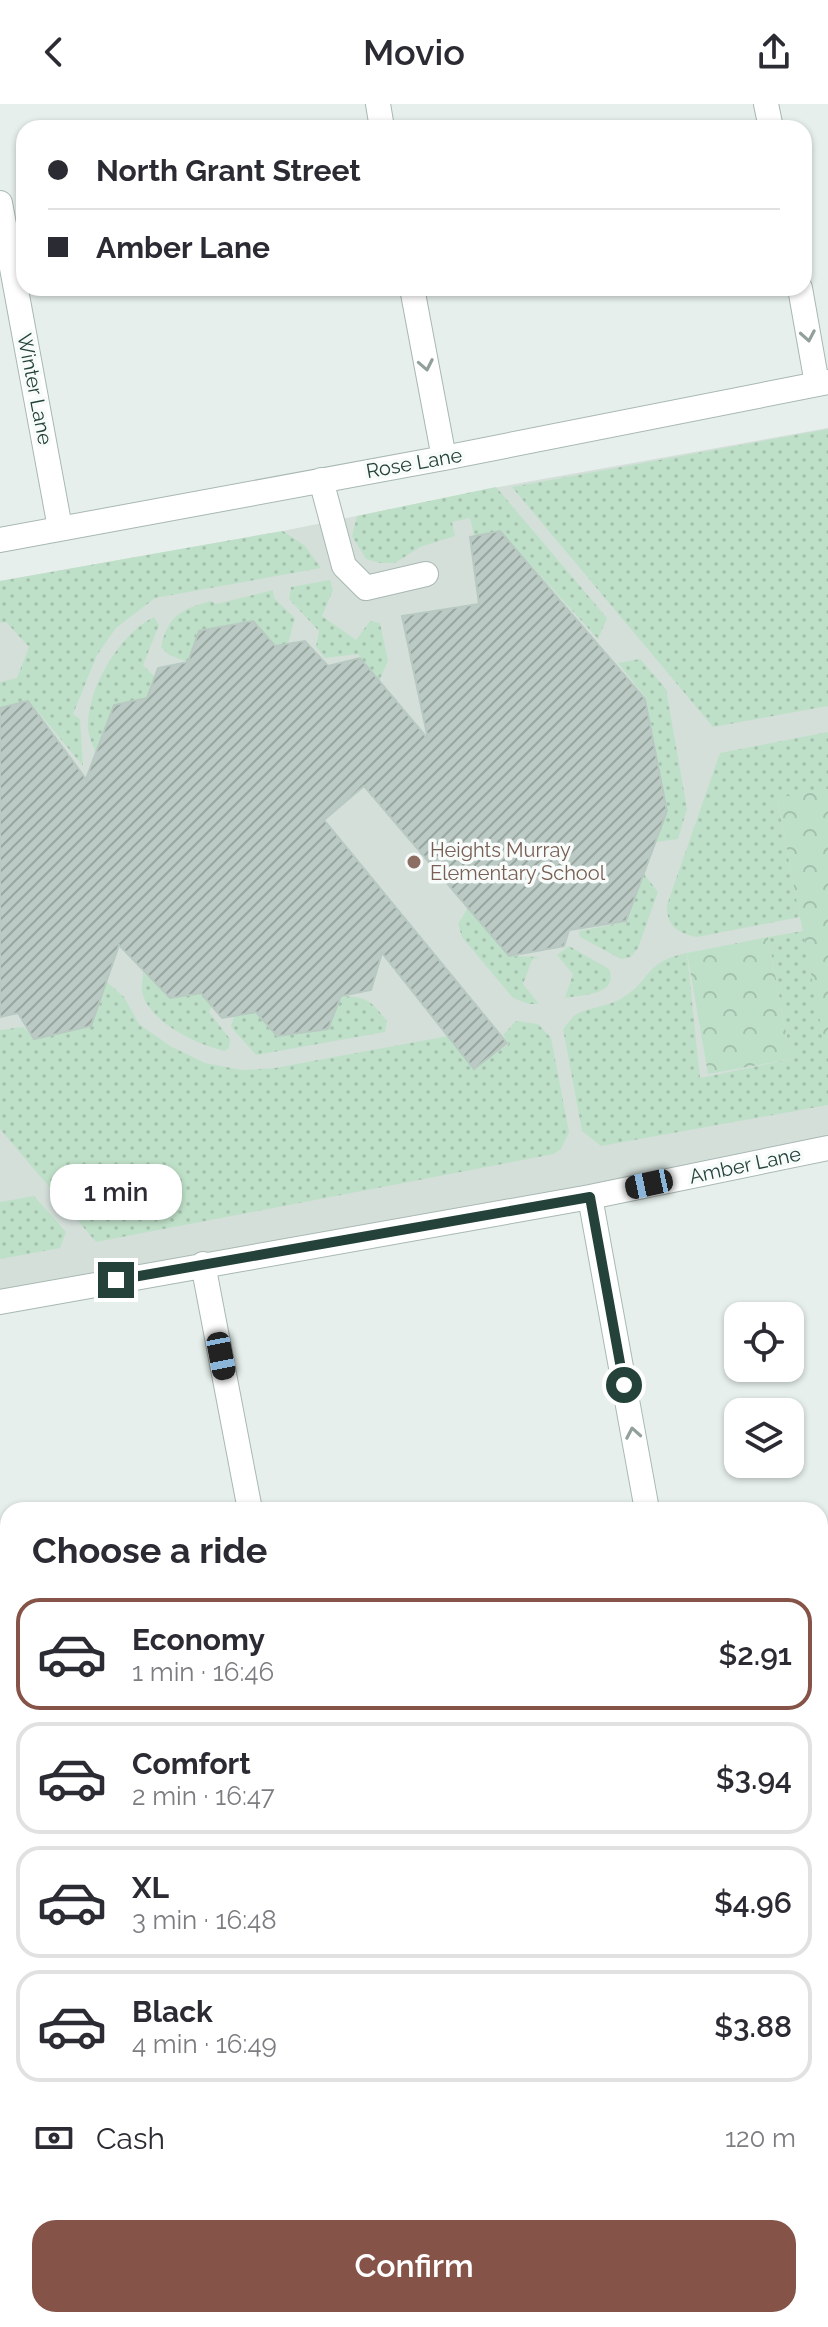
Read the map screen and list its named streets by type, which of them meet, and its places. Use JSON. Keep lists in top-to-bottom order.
{
  "streets": {
    "street": ["Winter Lane", "Rose Lane", "Amber Lane"]
  },
  "crossings": [
    ["Winter Lane", "Rose Lane"]
  ],
  "places": ["Heights Murray Elementary School"],
  "page": {
    "header": "Movio",
    "banner": ["North Grant Street", "Amber Lane"],
    "bubble": "1 min",
    "heading": "Choose a ride",
    "list": [
      {
        "name": "Economy",
        "note": "1 min · 16:46",
        "value": "$2.91"
      },
      {
        "name": "Comfort",
        "note": "2 min · 16:47",
        "value": "$3.94"
      },
      {
        "name": "XL",
        "note": "3 min · 16:48",
        "value": "$4.96"
      },
      {
        "name": "Black",
        "note": "4 min · 16:49",
        "value": "$3.88"
      }
    ],
    "pay": ["Cash", "120 m"],
    "buttons": "Confirm"
  }
}
